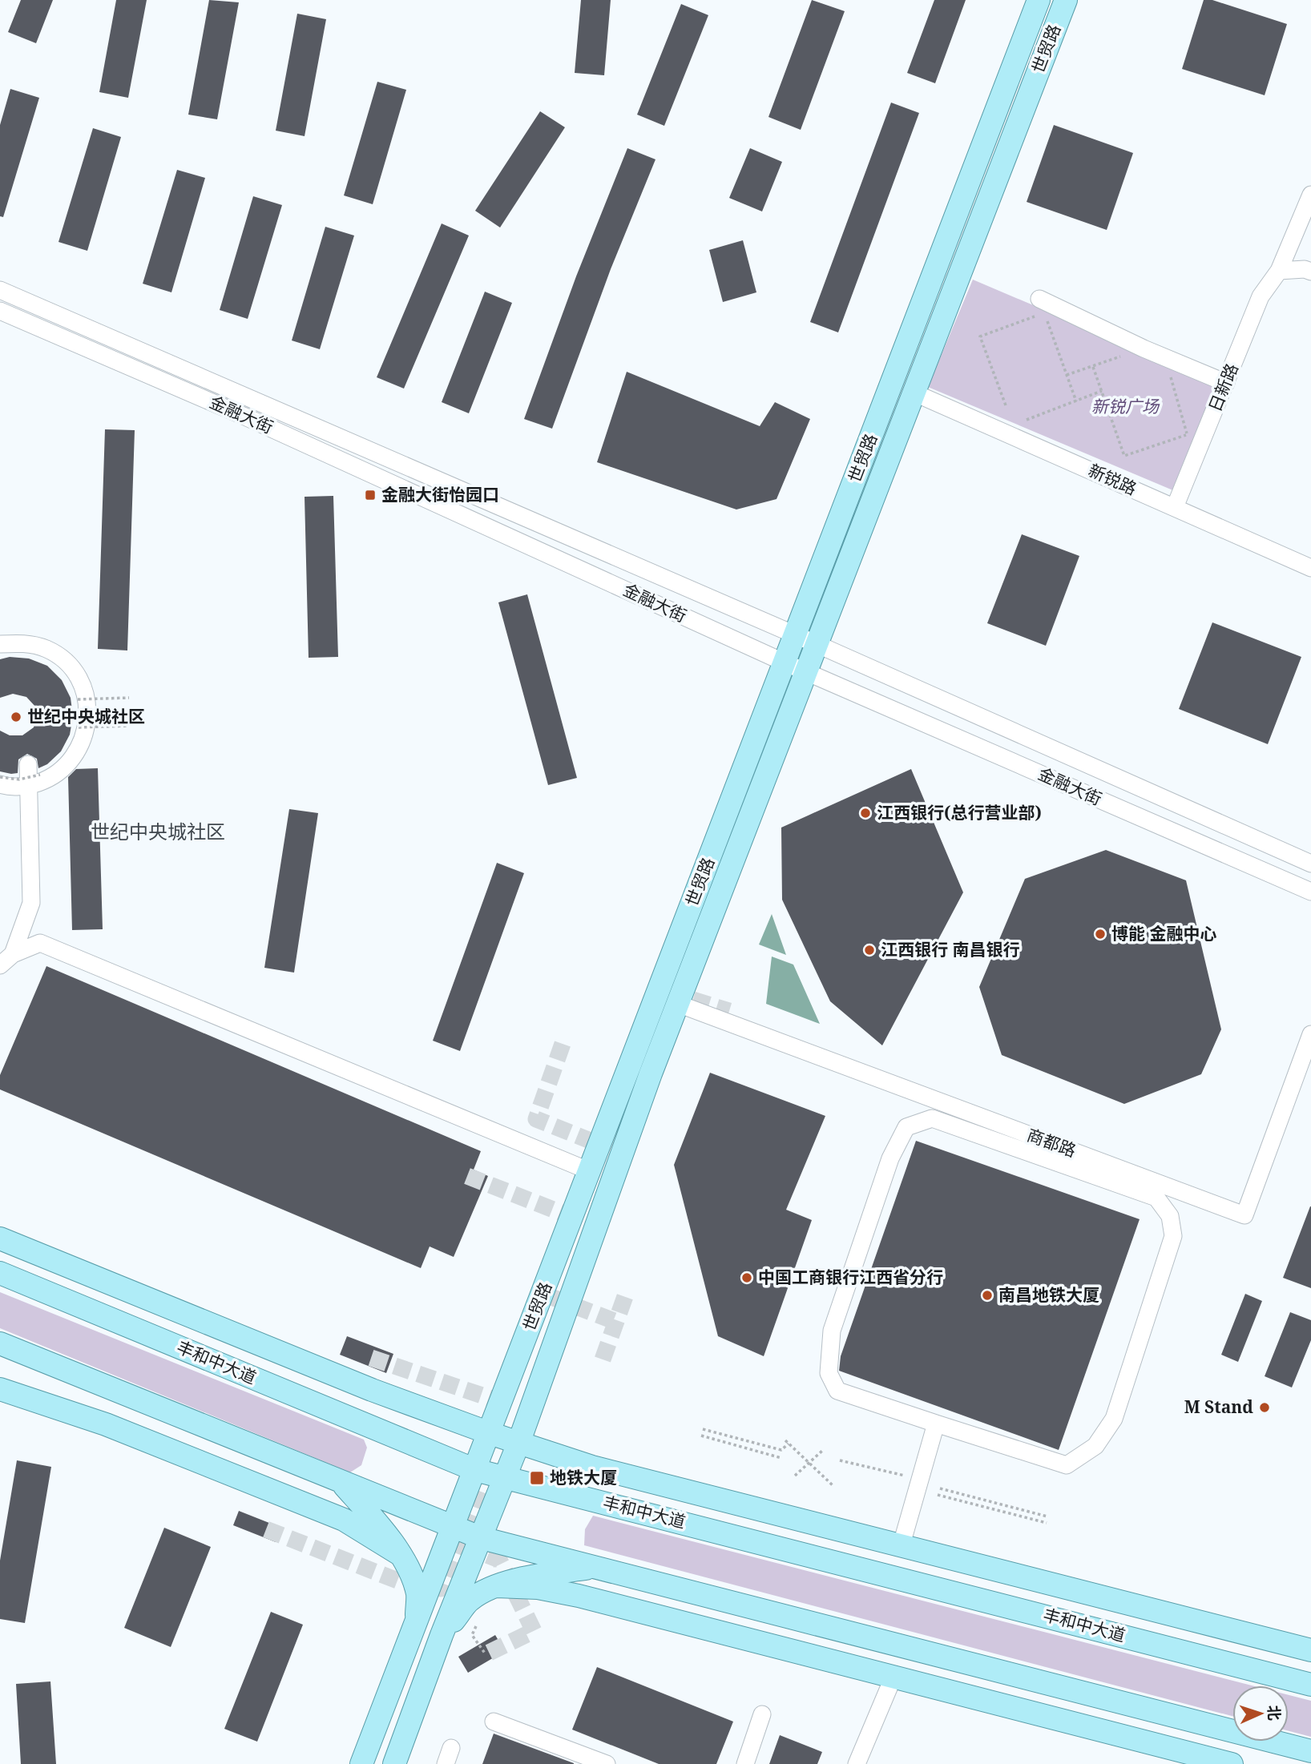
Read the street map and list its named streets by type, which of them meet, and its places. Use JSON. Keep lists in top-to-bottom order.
{
  "streets": {
    "main road": ["世贸路", "丰和中大道"],
    "street": [
      "日新路",
      "金融大街",
      "新锐路",
      "商都路"
    ]
  },
  "crossings": [
    ["世贸路", "金融大街"],
    ["世贸路", "新锐路"],
    ["世贸路", "商都路"],
    ["世贸路", "丰和中大道"],
    ["日新路", "新锐路"]
  ],
  "districts": ["世纪中央城社区"],
  "parks": ["新锐广场"],
  "places": {
    "transit": ["金融大街怡园口", "地铁大厦"],
    "other": [
      "世纪中央城社区",
      "江西银行(总行营业部)",
      "博能 金融中心",
      "江西银行 南昌银行",
      "中国工商银行江西省分行",
      "南昌地铁大厦",
      "M Stand"
    ]
  },
  "north": "right"
}
